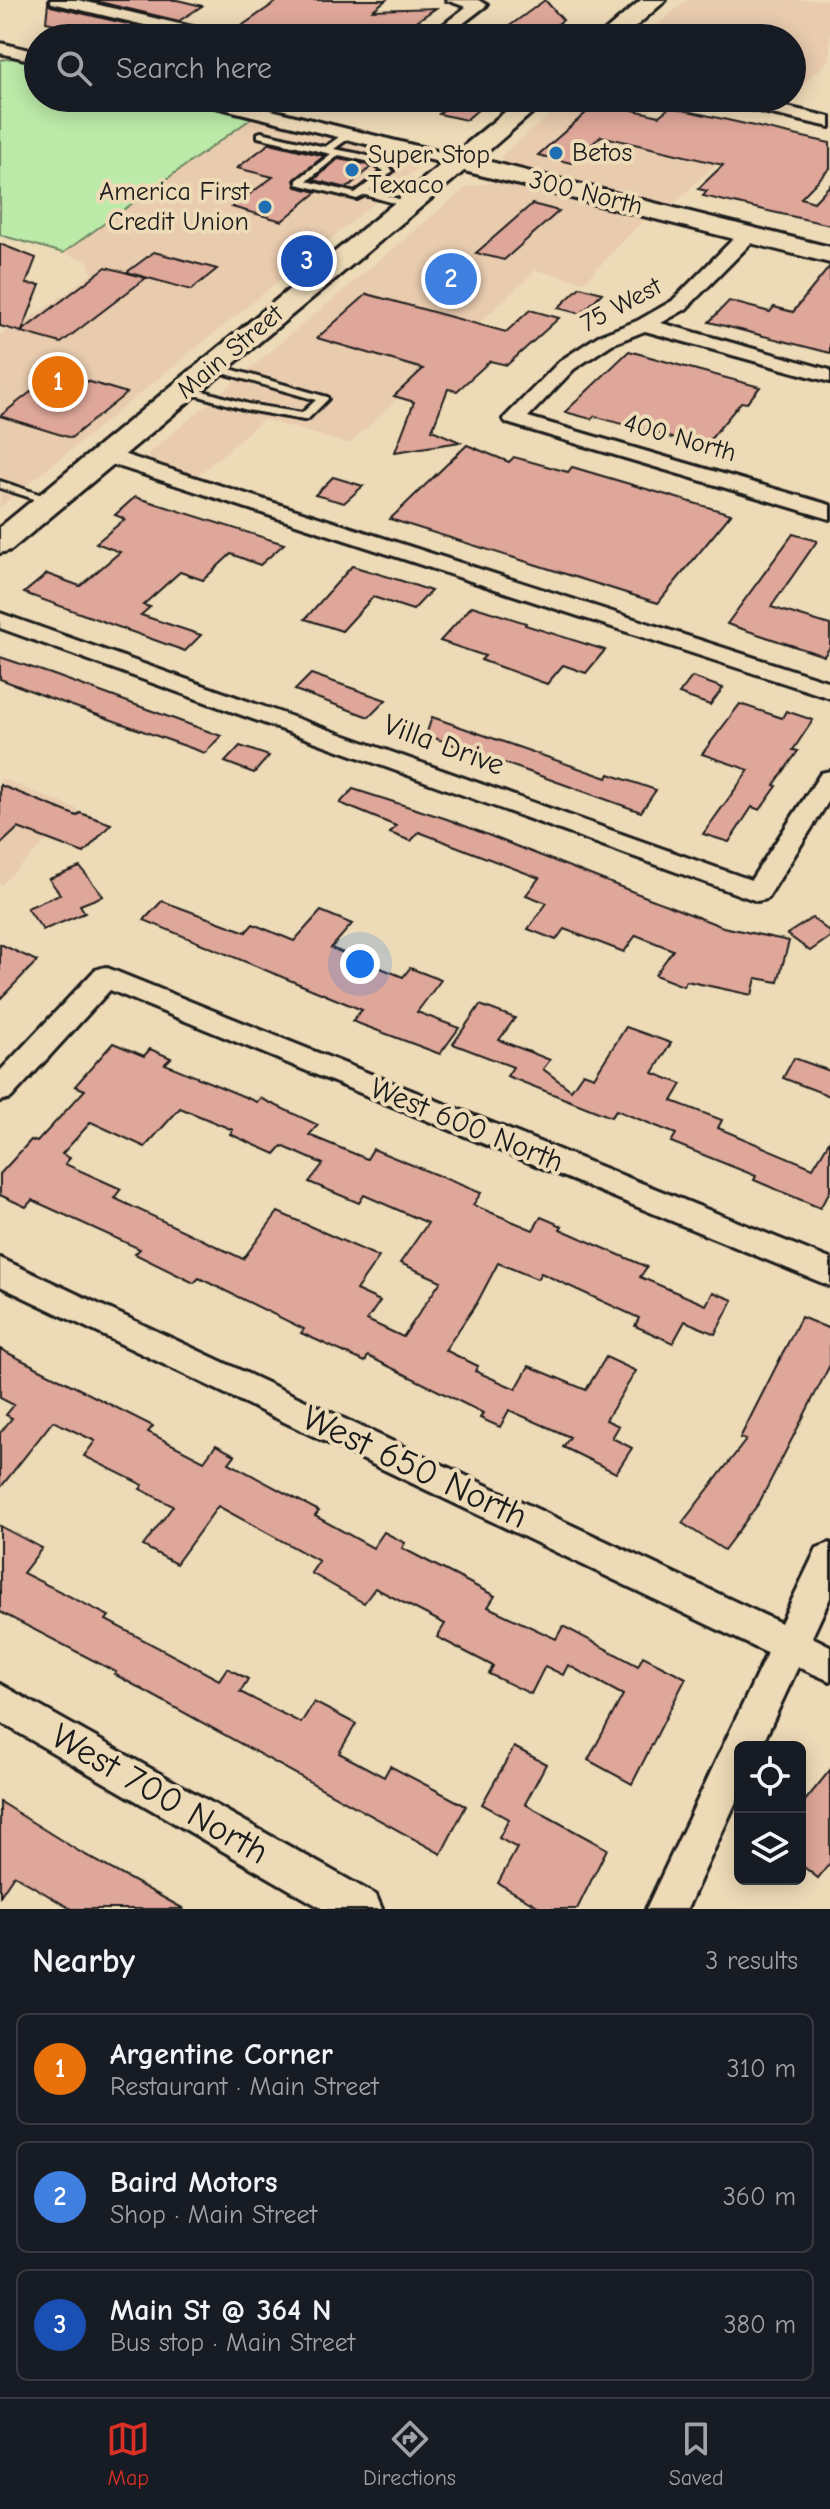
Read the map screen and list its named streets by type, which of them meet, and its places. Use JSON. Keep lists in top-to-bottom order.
{
  "streets": {
    "main road": ["300 North", "Main Street"],
    "street": [
      "75 West",
      "400 North",
      "Villa Drive",
      "West 600 North",
      "West 650 North",
      "West 700 North"
    ]
  },
  "crossings": [
    ["300 North", "75 West"],
    ["300 North", "Main Street"],
    ["75 West", "400 North"]
  ],
  "places": ["Betos", "Super Stop Texaco", "America First Credit Union"],
  "page": {
    "search": "Search here",
    "pins": ["3", "2", "1"],
    "heading": ["Nearby", "3 results"],
    "list": [
      {
        "mark": "1",
        "name": "Argentine Corner",
        "note": "Restaurant · Main Street",
        "value": "310 m"
      },
      {
        "mark": "2",
        "name": "Baird Motors",
        "note": "Shop · Main Street",
        "value": "360 m"
      },
      {
        "mark": "3",
        "name": "Main St @ 364 N",
        "note": "Bus stop · Main Street",
        "value": "380 m"
      }
    ],
    "nav": ["Map", "Directions", "Saved"]
  }
}
